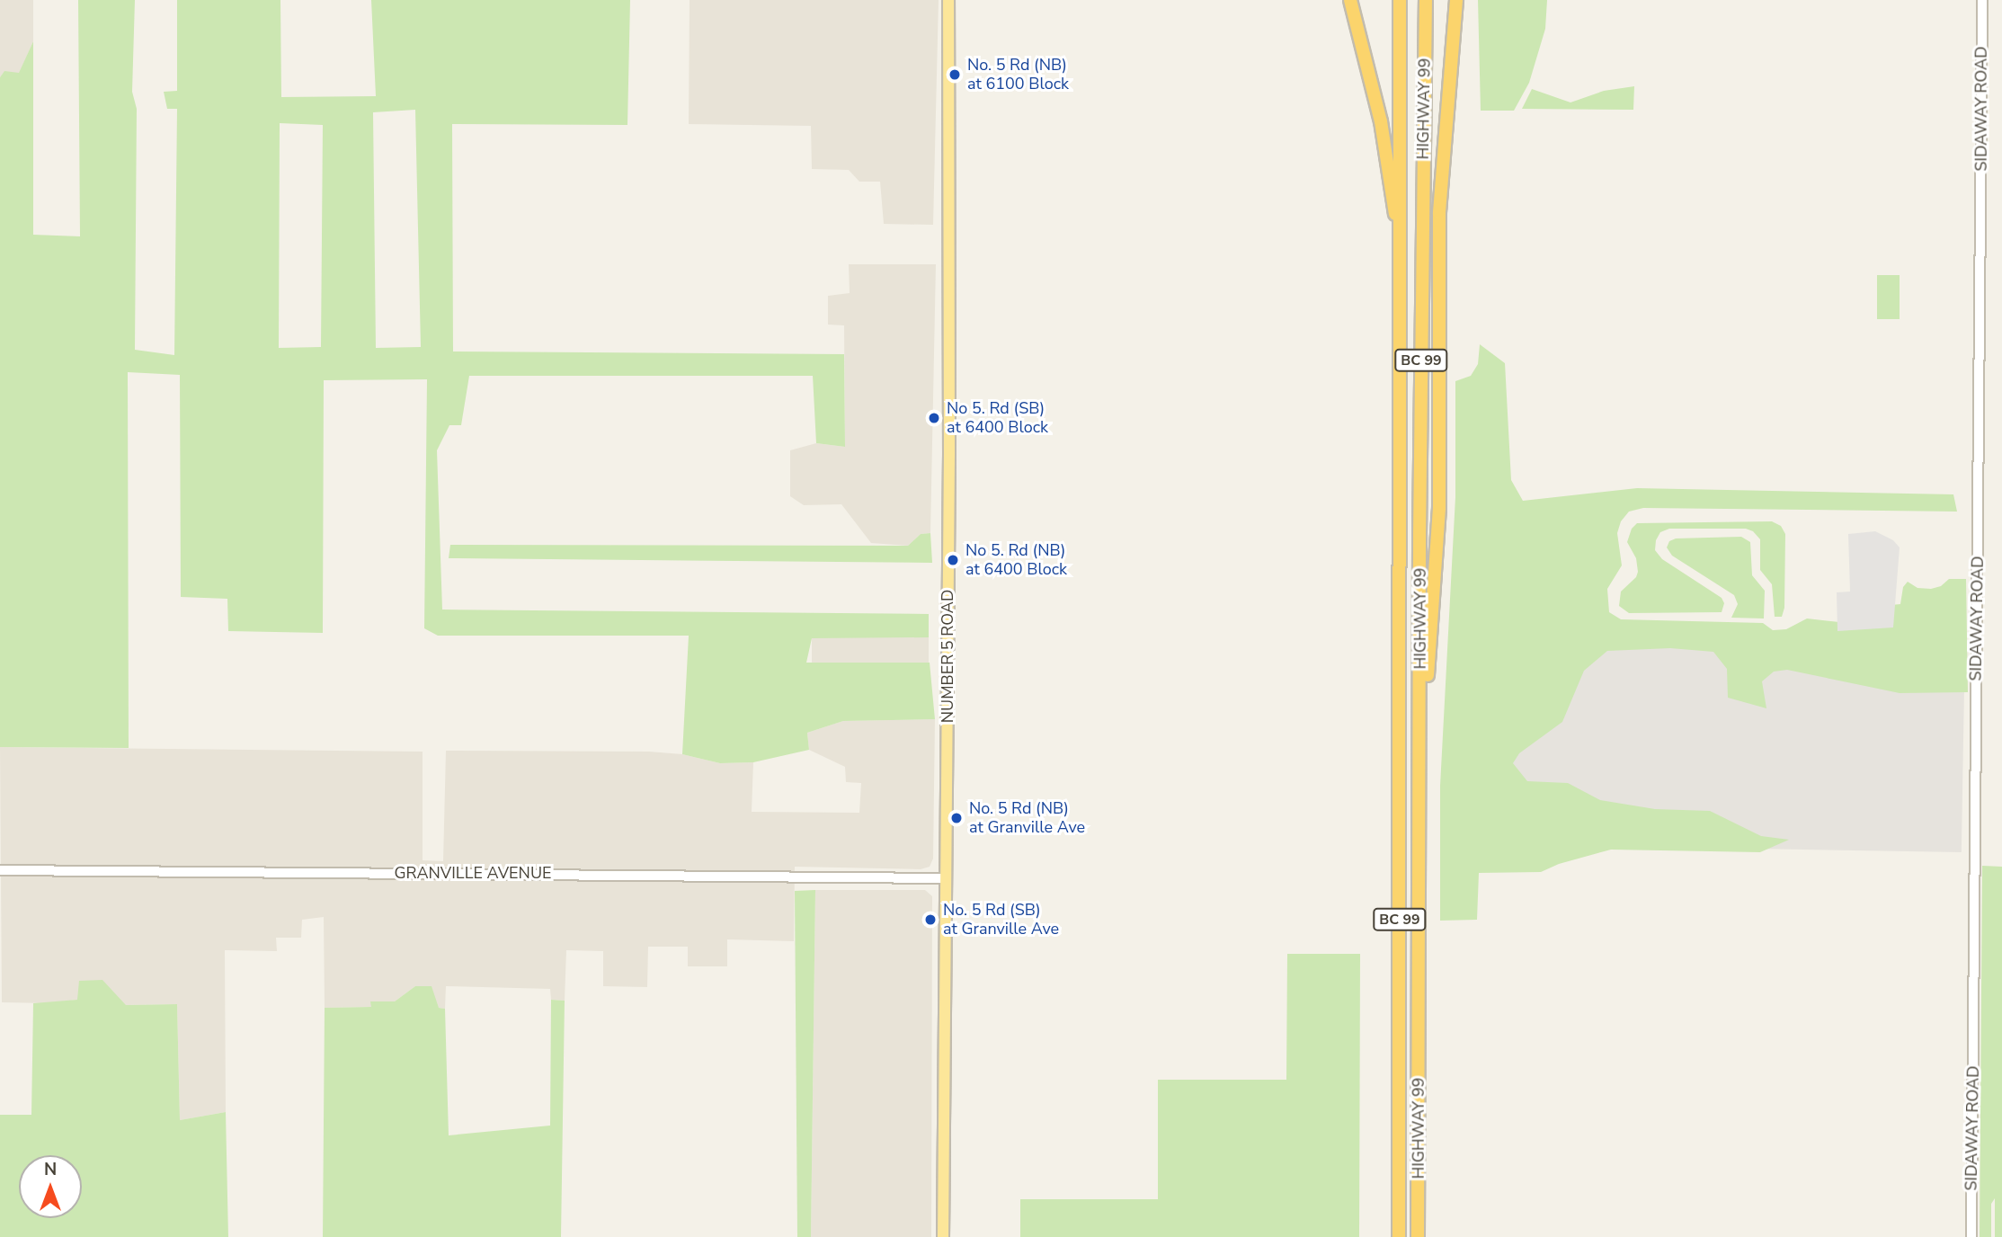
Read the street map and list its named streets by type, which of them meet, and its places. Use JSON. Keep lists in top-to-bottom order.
{
  "streets": {
    "highway": ["HIGHWAY 99", "BC 99"],
    "main road": ["NUMBER 5 ROAD"],
    "street": ["SIDAWAY ROAD", "GRANVILLE AVENUE"]
  },
  "crossings": [
    ["NUMBER 5 ROAD", "GRANVILLE AVENUE"]
  ],
  "places": [
    "No. 5 Rd (NB) at 6100 Block",
    "No 5. Rd (SB) at 6400 Block",
    "No 5. Rd (NB) at 6400 Block",
    "No. 5 Rd (NB) at Granville Ave",
    "No. 5 Rd (SB) at Granville Ave"
  ],
  "north": "top"
}
